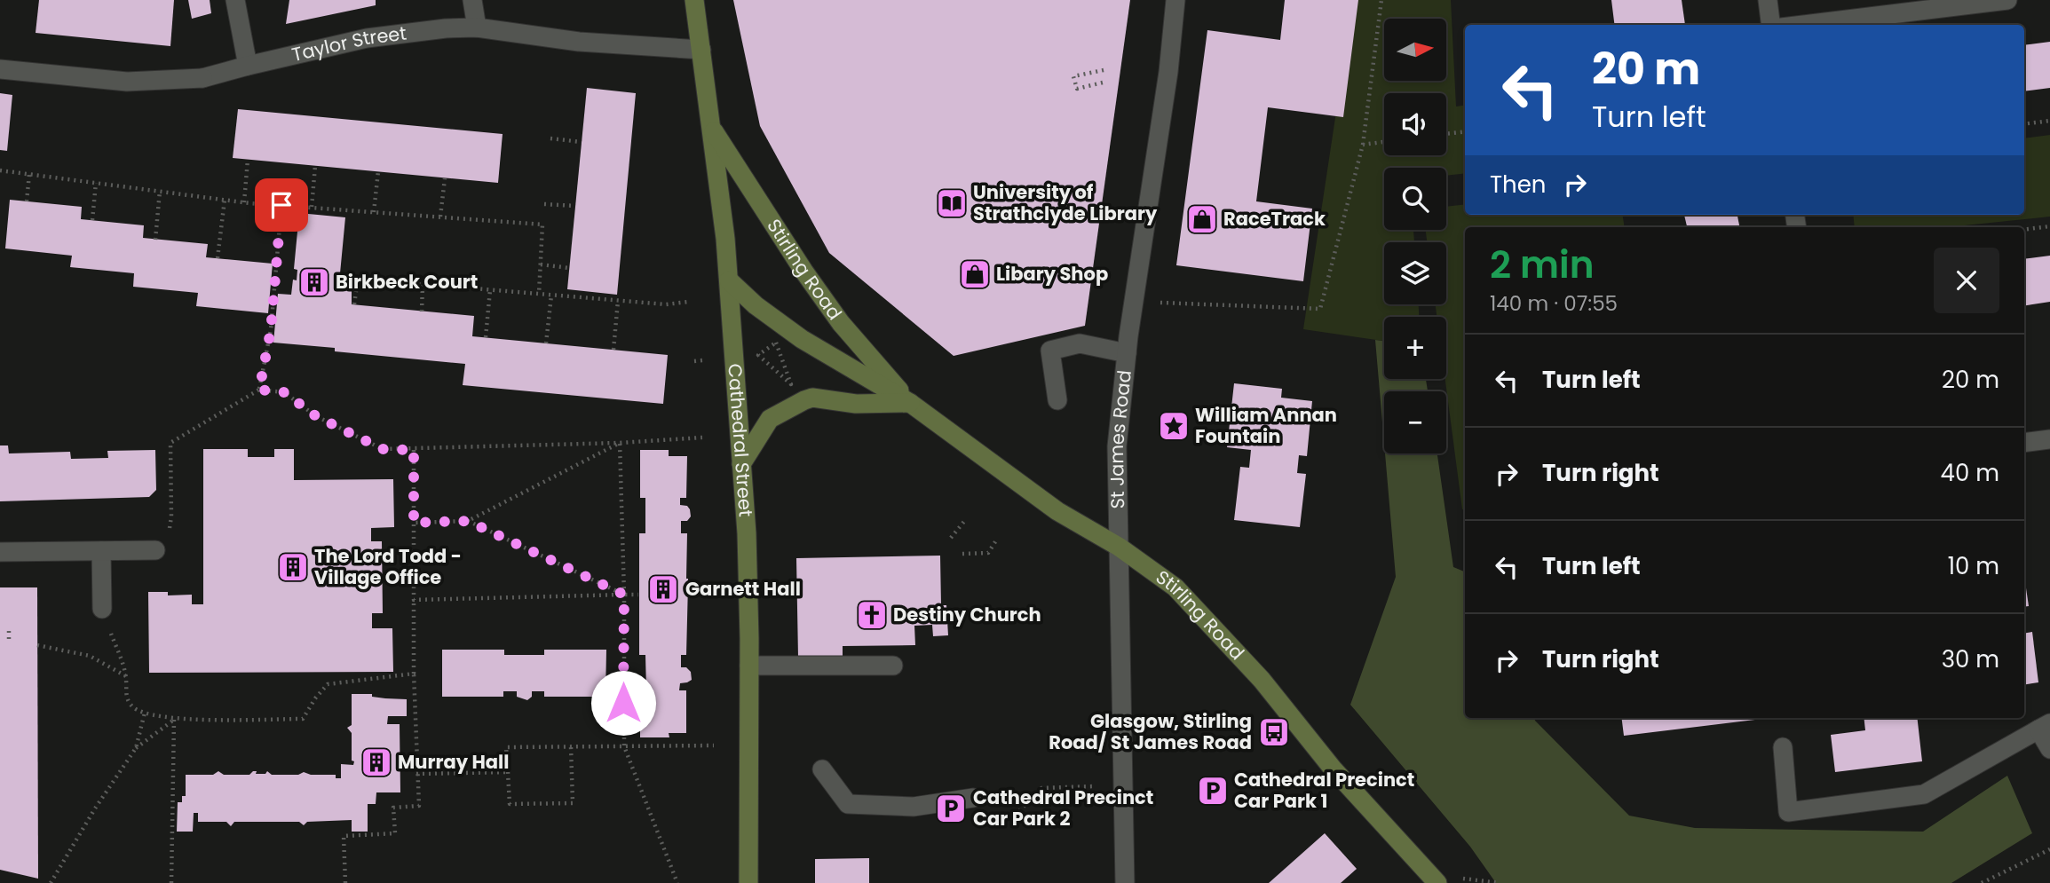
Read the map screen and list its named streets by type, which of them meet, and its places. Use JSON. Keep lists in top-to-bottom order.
{
  "streets": {
    "street": [
      "Taylor Street",
      "Stirling Road",
      "Cathedral Street",
      "St James Road"
    ]
  },
  "crossings": [
    ["Taylor Street", "Cathedral Street"],
    ["Stirling Road", "Cathedral Street"],
    ["Stirling Road", "St James Road"]
  ],
  "places": {
    "library": ["University of Strathclyde Library"],
    "shop": ["RaceTrack", "Libary Shop"],
    "building": [
      "Birkbeck Court",
      "The Lord Todd - Village Office",
      "Garnett Hall",
      "Murray Hall"
    ],
    "place": ["William Annan Fountain"],
    "church": ["Destiny Church"],
    "bus stop": ["Glasgow, Stirling Road/ St James Road"],
    "parking": ["Cathedral Precinct Car Park 1", "Cathedral Precinct Car Park 2"]
  },
  "north": "right",
  "page": {
    "map_buttons": ["+", "−"],
    "turn": ["20 m", "Turn left"],
    "then": "Then",
    "heading": ["2 min", "140 m · 07:55"],
    "list": [
      {
        "name": "Turn left",
        "value": "20 m"
      },
      {
        "name": "Turn right",
        "value": "40 m"
      },
      {
        "name": "Turn left",
        "value": "10 m"
      },
      {
        "name": "Turn right",
        "value": "30 m"
      }
    ]
  }
}
